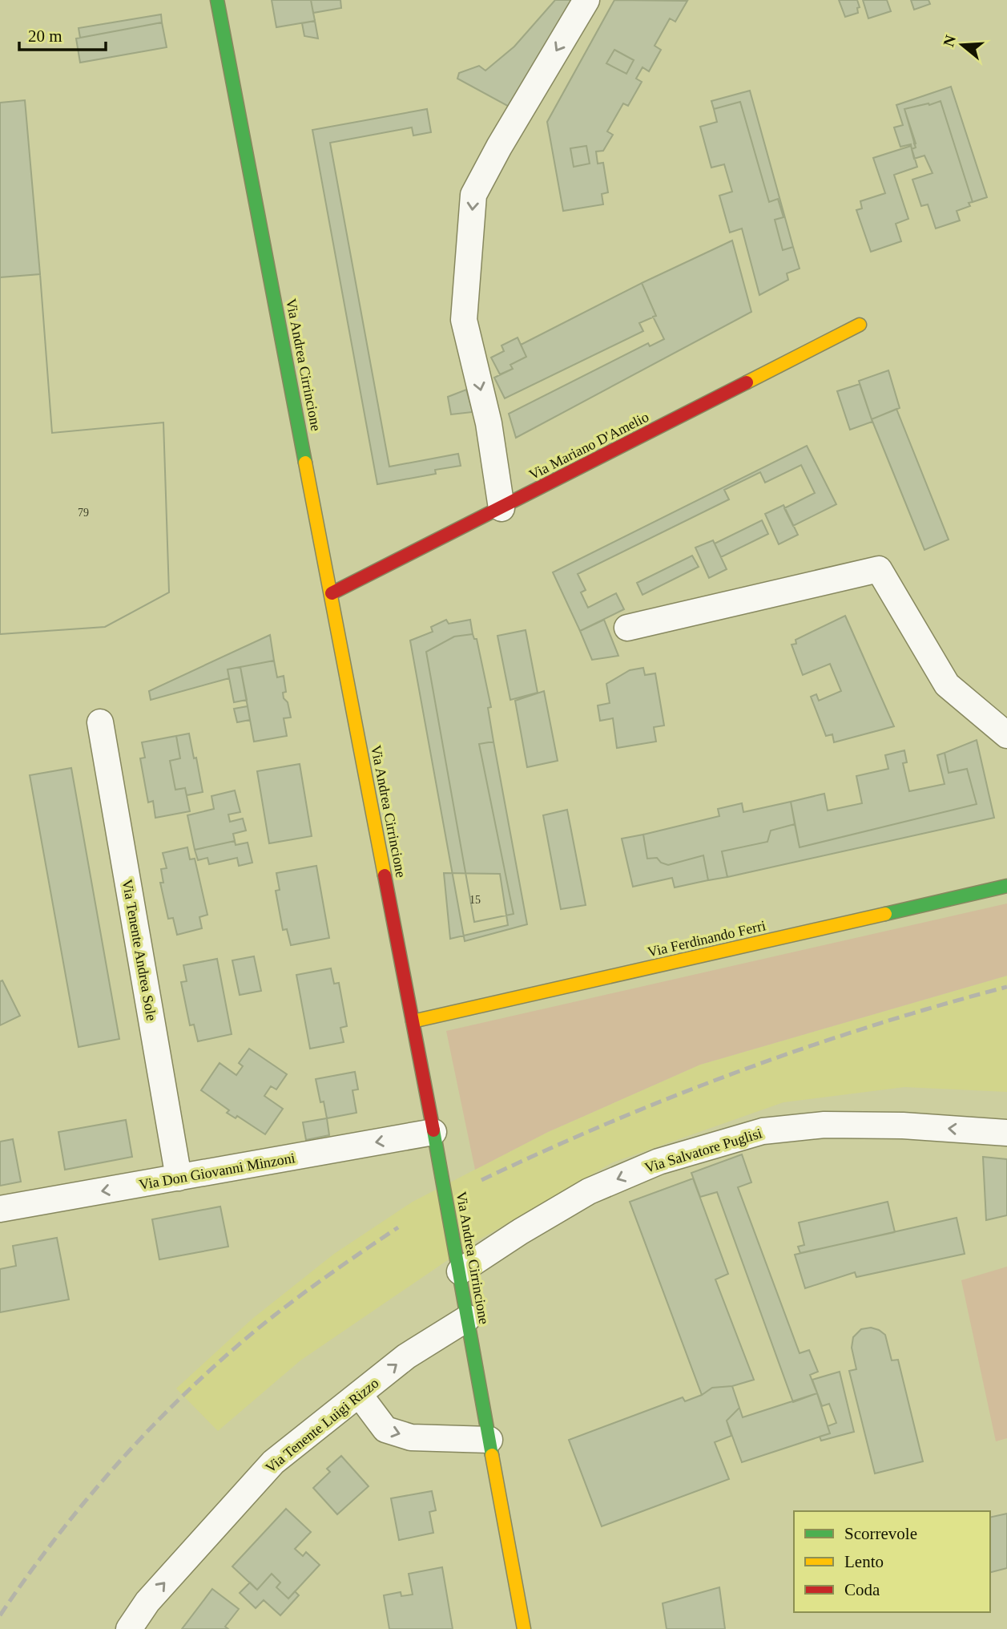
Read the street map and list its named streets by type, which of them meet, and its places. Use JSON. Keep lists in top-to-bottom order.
{
  "streets": {
    "street": [
      "Via Andrea Cirrincione",
      "Via Mariano D'Amelio",
      "Via Ferdinando Ferri",
      "Via Tenente Andrea Sole",
      "Via Salvatore Puglisi",
      "Via Don Giovanni Minzoni",
      "Via Tenente Luigi Rizzo"
    ]
  },
  "crossings": [
    ["Via Andrea Cirrincione", "Via Mariano D'Amelio"],
    ["Via Andrea Cirrincione", "Via Ferdinando Ferri"],
    ["Via Andrea Cirrincione", "Via Salvatore Puglisi"],
    ["Via Andrea Cirrincione", "Via Don Giovanni Minzoni"],
    ["Via Andrea Cirrincione", "Via Tenente Luigi Rizzo"],
    ["Via Tenente Andrea Sole", "Via Don Giovanni Minzoni"]
  ],
  "one_way": ["Via Salvatore Puglisi", "Via Don Giovanni Minzoni", "Via Tenente Luigi Rizzo"],
  "house_numbers": ["79", "15"],
  "legend": ["Scorrevole", "Lento", "Coda"],
  "scale_bar": "20 m",
  "north": "left"
}
